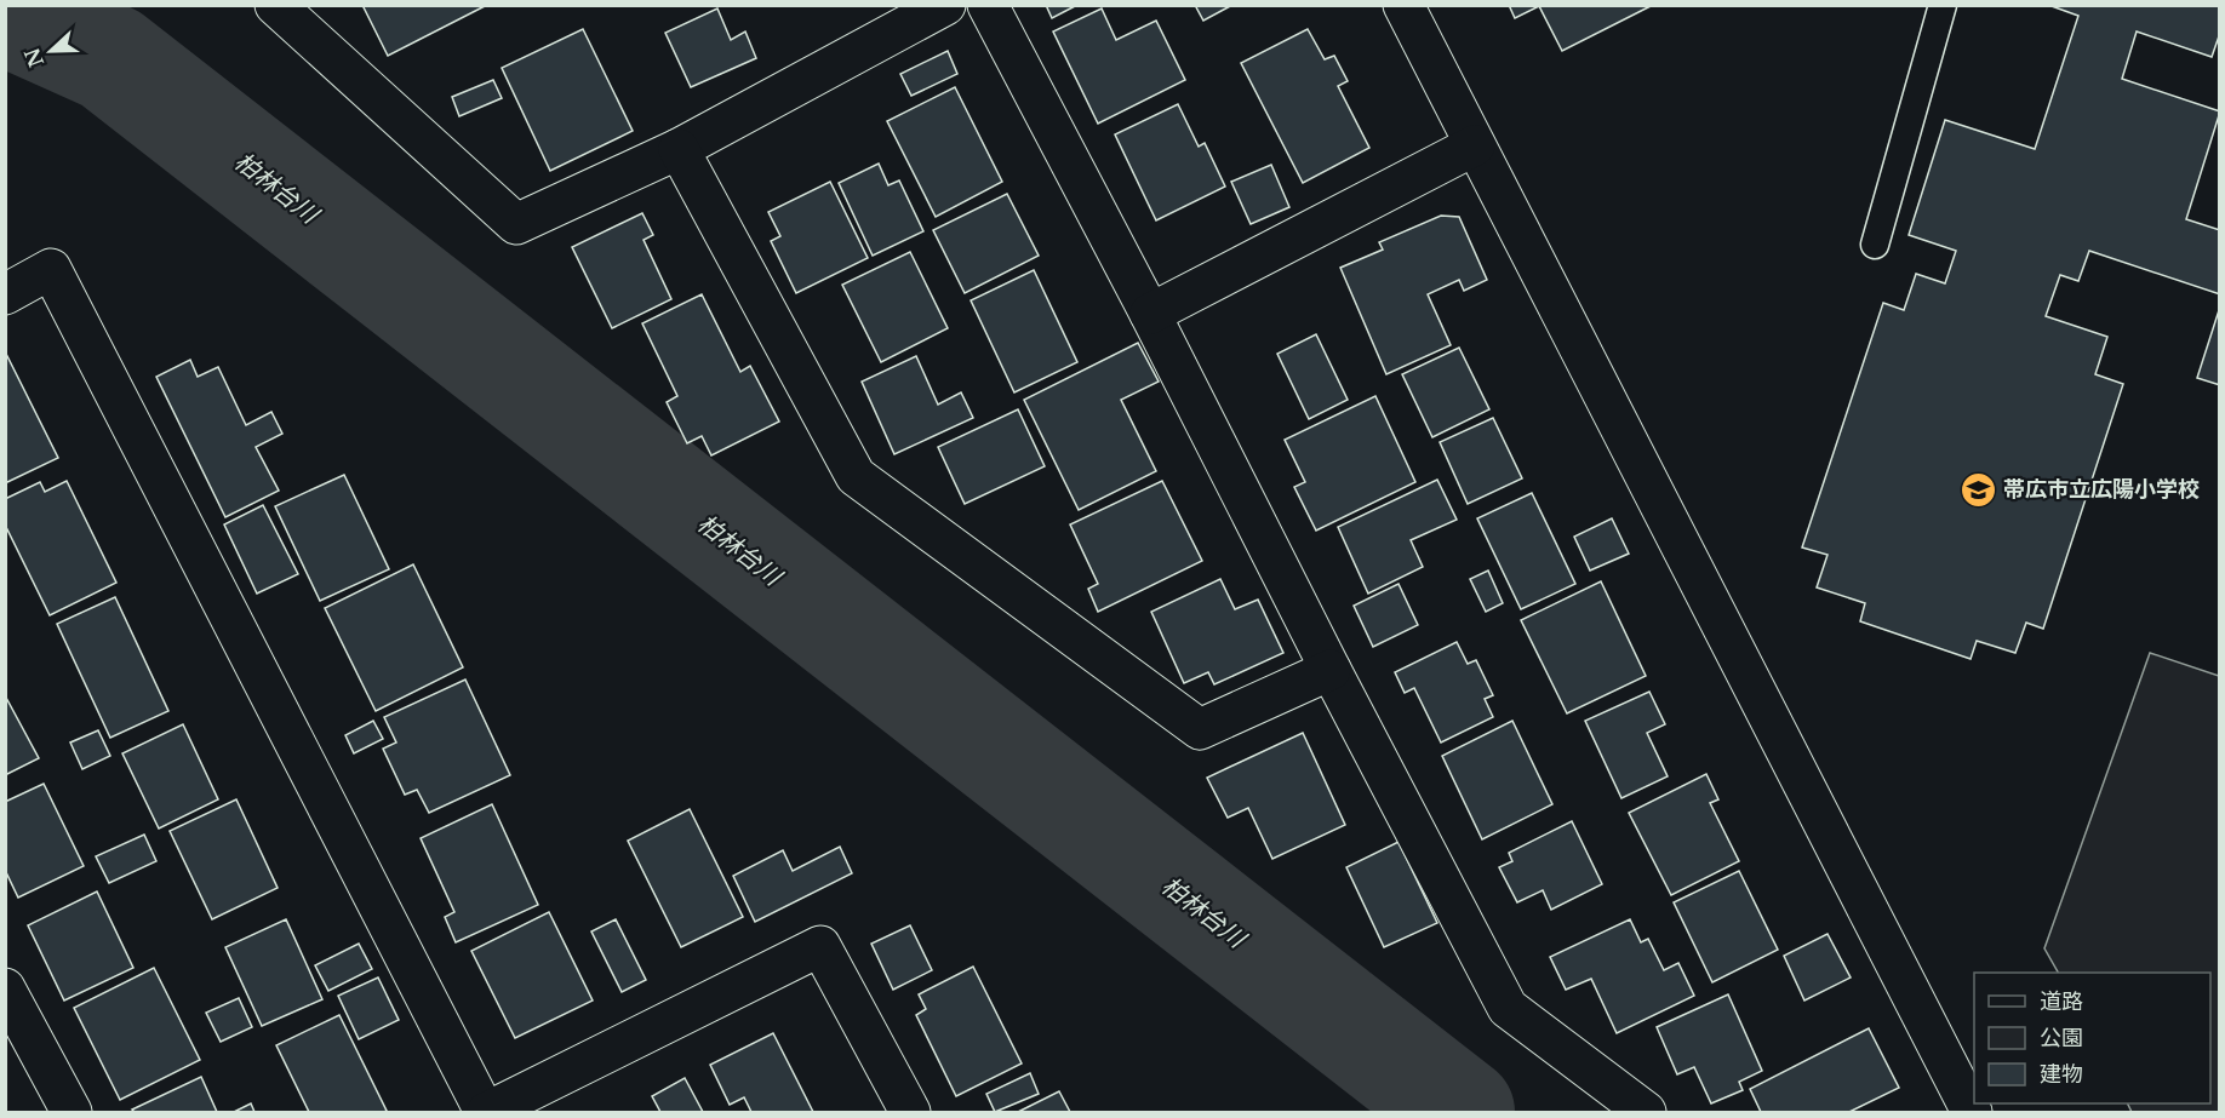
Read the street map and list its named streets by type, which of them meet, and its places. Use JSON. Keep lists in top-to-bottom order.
{
  "water": ["柏林台川"],
  "places": {
    "school or university": ["帯広市立広陽小学校"]
  },
  "legend": ["道路", "公園", "建物"],
  "north": "left"
}
